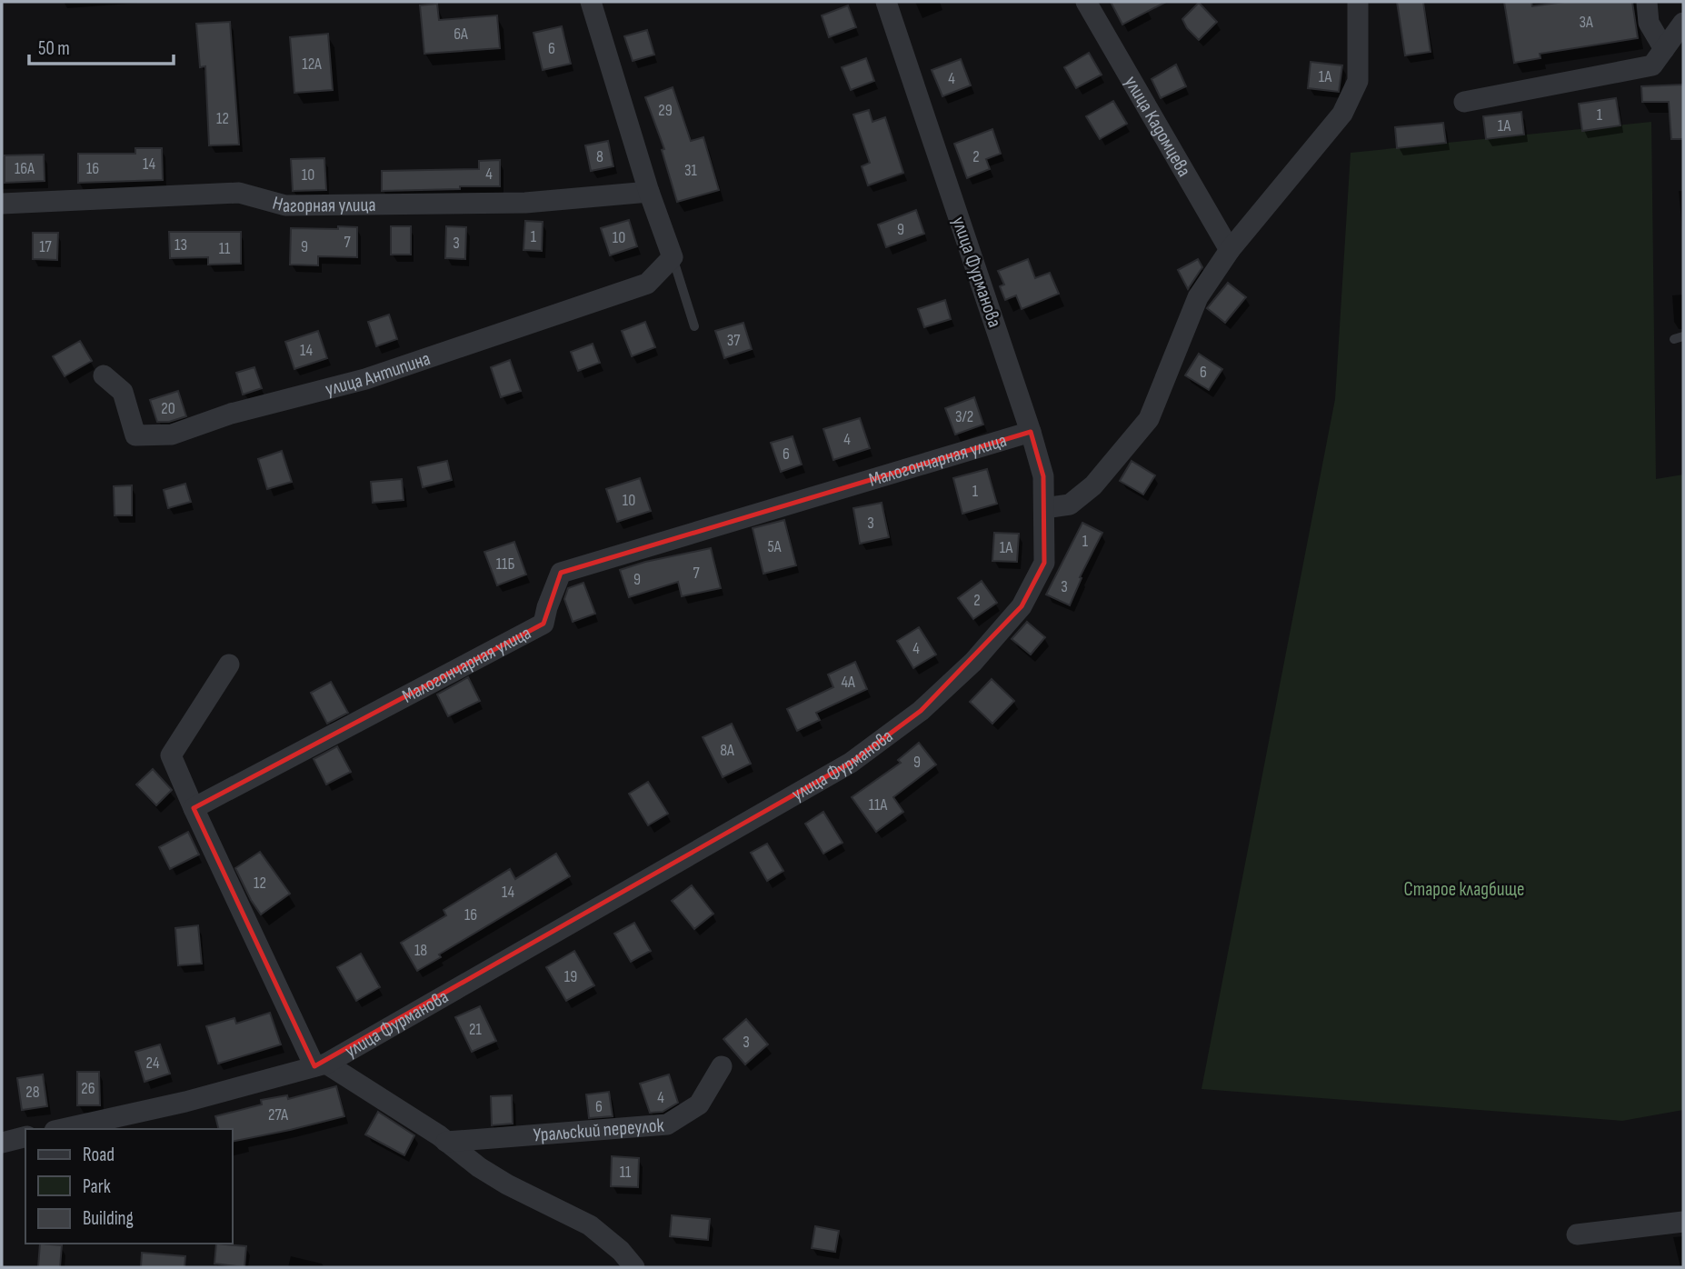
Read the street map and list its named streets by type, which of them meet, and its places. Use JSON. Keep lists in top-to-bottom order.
{
  "streets": {
    "street": [
      "улица Кадомцева",
      "Нагорная улица",
      "улица Фурманова",
      "улица Антипина",
      "Малогончарная улица",
      "Уральский переулок"
    ]
  },
  "crossings": [
    ["улица Фурманова", "Малогончарная улица"]
  ],
  "parks": ["Старое кладбище"],
  "house_numbers": [
    "3А",
    "6А",
    "6",
    "12А",
    "1А",
    "4",
    "29",
    "1",
    "12",
    "1А",
    "8",
    "2",
    "14",
    "16А",
    "16",
    "31",
    "4",
    "10",
    "9",
    "1",
    "10",
    "7",
    "3",
    "13",
    "17",
    "9",
    "11",
    "37",
    "14",
    "6",
    "20",
    "3/2",
    "4",
    "6",
    "1",
    "10",
    "3",
    "1",
    "5А",
    "1А",
    "11Б",
    "7",
    "9",
    "3",
    "2",
    "4",
    "4А",
    "8А",
    "9",
    "11А",
    "12",
    "14",
    "16",
    "18",
    "19",
    "21",
    "3",
    "24",
    "26",
    "28",
    "4",
    "6",
    "27А",
    "11"
  ],
  "legend": ["Road", "Park", "Building"],
  "scale_bar": "50 m"
}
